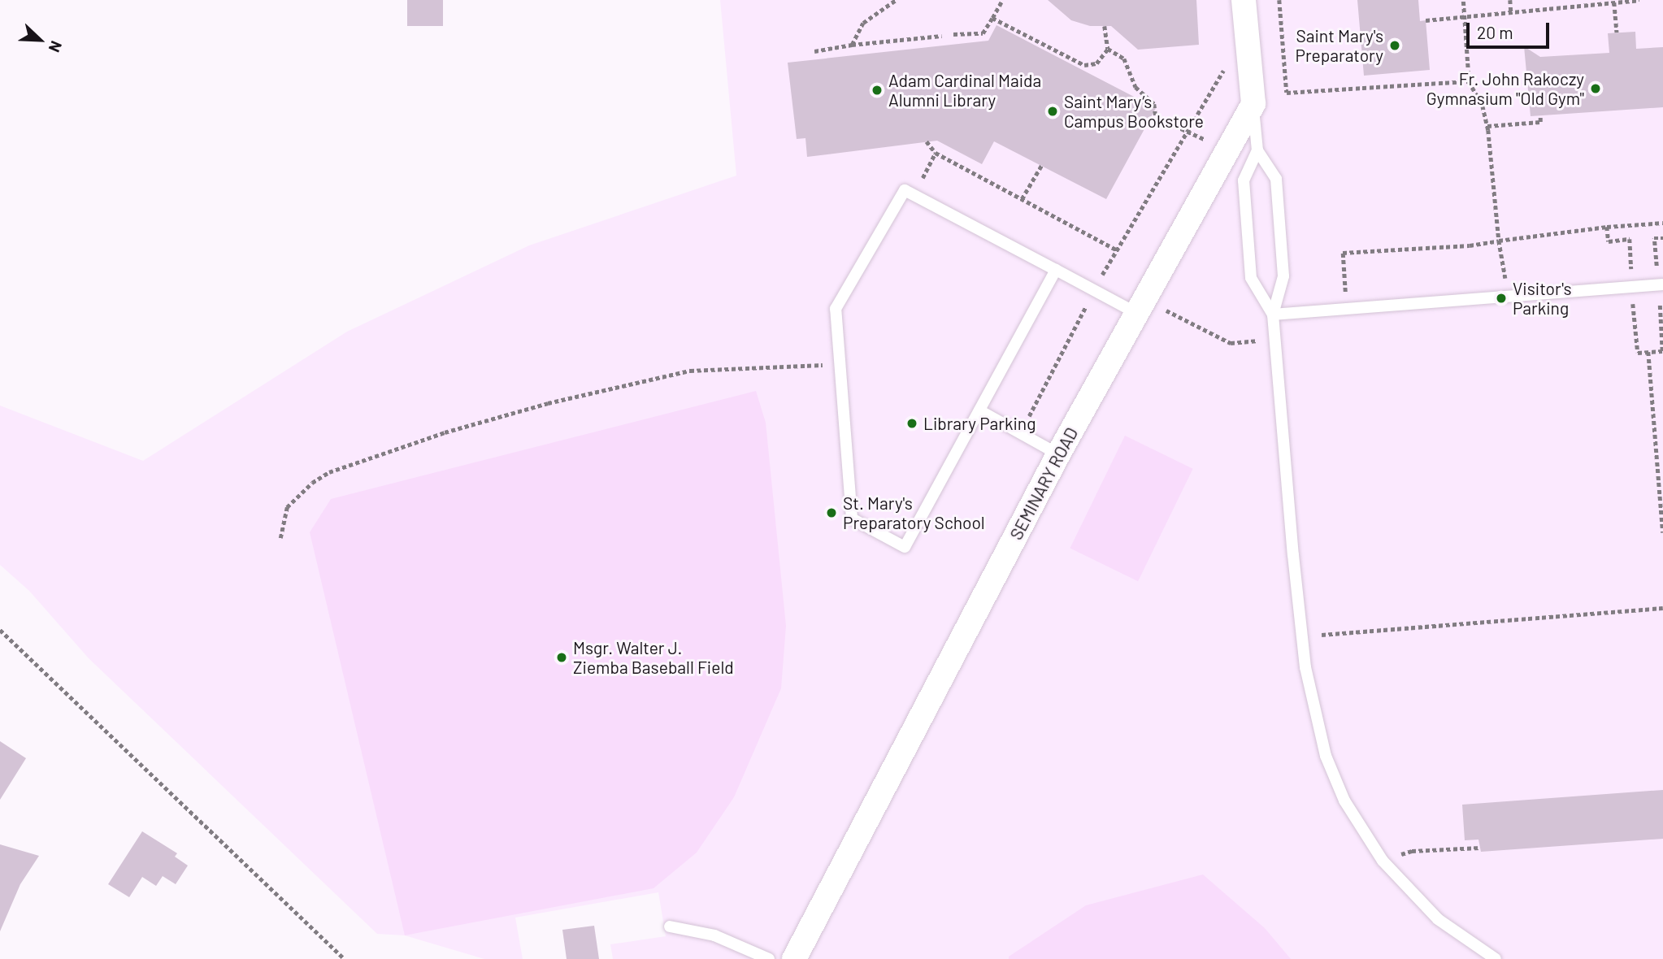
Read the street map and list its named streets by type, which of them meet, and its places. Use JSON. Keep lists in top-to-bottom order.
{
  "streets": {
    "street": ["SEMINARY ROAD"]
  },
  "places": [
    "Saint Mary's Preparatory",
    "Fr. John Rakoczy Gymnasium \"Old Gym\"",
    "Adam Cardinal Maida Alumni Library",
    "Saint Mary’s Campus Bookstore",
    "Visitor's Parking",
    "Library Parking",
    "St. Mary's Preparatory School",
    "Msgr. Walter J. Ziemba Baseball Field"
  ],
  "scale_bar": "20 m",
  "north": "bottom right"
}
